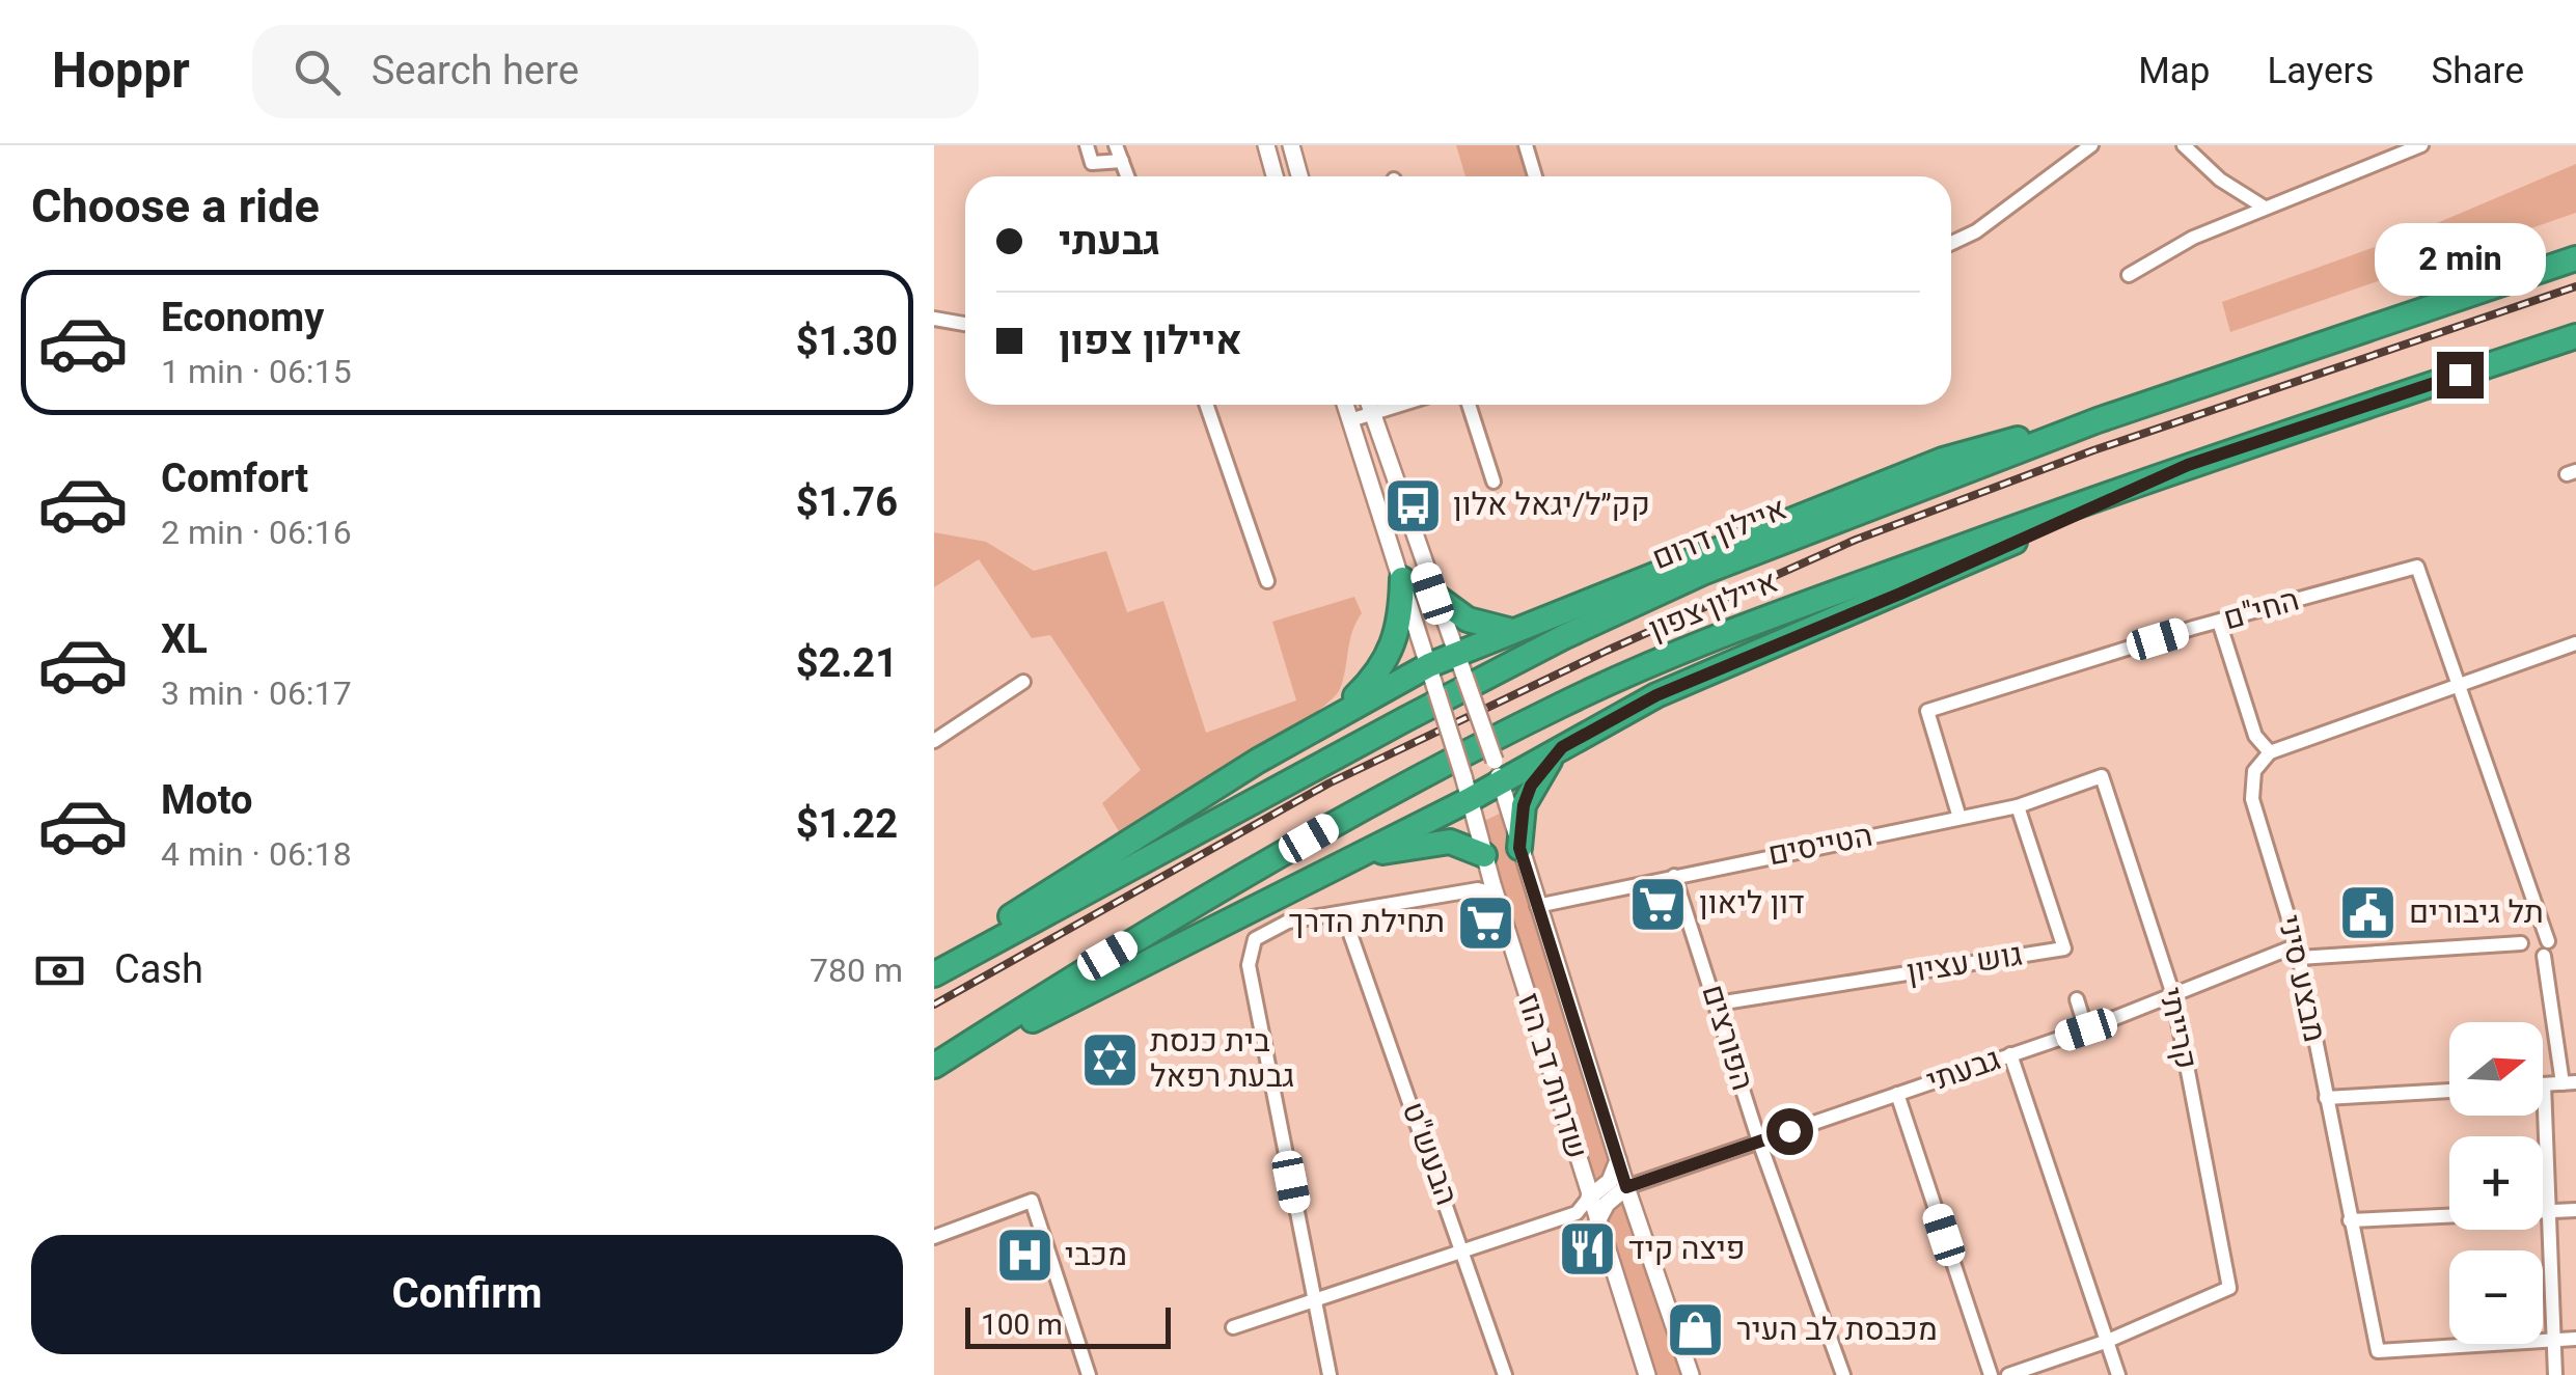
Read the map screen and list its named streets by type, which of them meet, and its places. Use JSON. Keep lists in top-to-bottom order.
{
  "streets": {
    "highway": ["איילון דרום", "איילון צפון"],
    "street": [
      "החי\"ם",
      "הטייסים",
      "גוש עציון",
      "מבצע סיני",
      "קרייתי",
      "הפורצים",
      "גבעתי",
      "שדרות דב הוז",
      "הבעש\"ט"
    ]
  },
  "crossings": [
    ["החי\"ם", "הטייסים"],
    ["הטייסים", "גוש עציון"],
    ["הטייסים", "קרייתי"],
    ["הטייסים", "הפורצים"],
    ["הטייסים", "שדרות דב הוז"],
    ["גוש עציון", "הפורצים"],
    ["מבצע סיני", "גבעתי"],
    ["קרייתי", "גבעתי"],
    ["הפורצים", "גבעתי"],
    ["גבעתי", "שדרות דב הוז"]
  ],
  "places": {
    "bus stop": ["קק״ל/יגאל אלון"],
    "supermarket": ["דון ליאון", "תחילת הדרך"],
    "public building": ["תל גיבורים"],
    "synagogue": ["בית כנסת גבעת רפאל"],
    "restaurant": ["פיצה קיד"],
    "hospital": ["מכבי"],
    "shop": ["מכבסת לב העיר"]
  },
  "scale_bar": "100 m",
  "north": "right",
  "page": {
    "header": "Hoppr",
    "search": "Search here",
    "nav": ["Map", "Layers", "Share"],
    "heading": "Choose a ride",
    "banner": ["גבעתי", "איילון צפון"],
    "bubble": "2 min",
    "list": [
      {
        "name": "Economy",
        "note": "1 min · 06:15",
        "value": "$1.30"
      },
      {
        "name": "Comfort",
        "note": "2 min · 06:16",
        "value": "$1.76"
      },
      {
        "name": "XL",
        "note": "3 min · 06:17",
        "value": "$2.21"
      },
      {
        "name": "Moto",
        "note": "4 min · 06:18",
        "value": "$1.22"
      }
    ],
    "pay": ["Cash", "780 m"],
    "map_buttons": ["+", "−"],
    "buttons": "Confirm",
    "scale": "100 m"
  }
}
